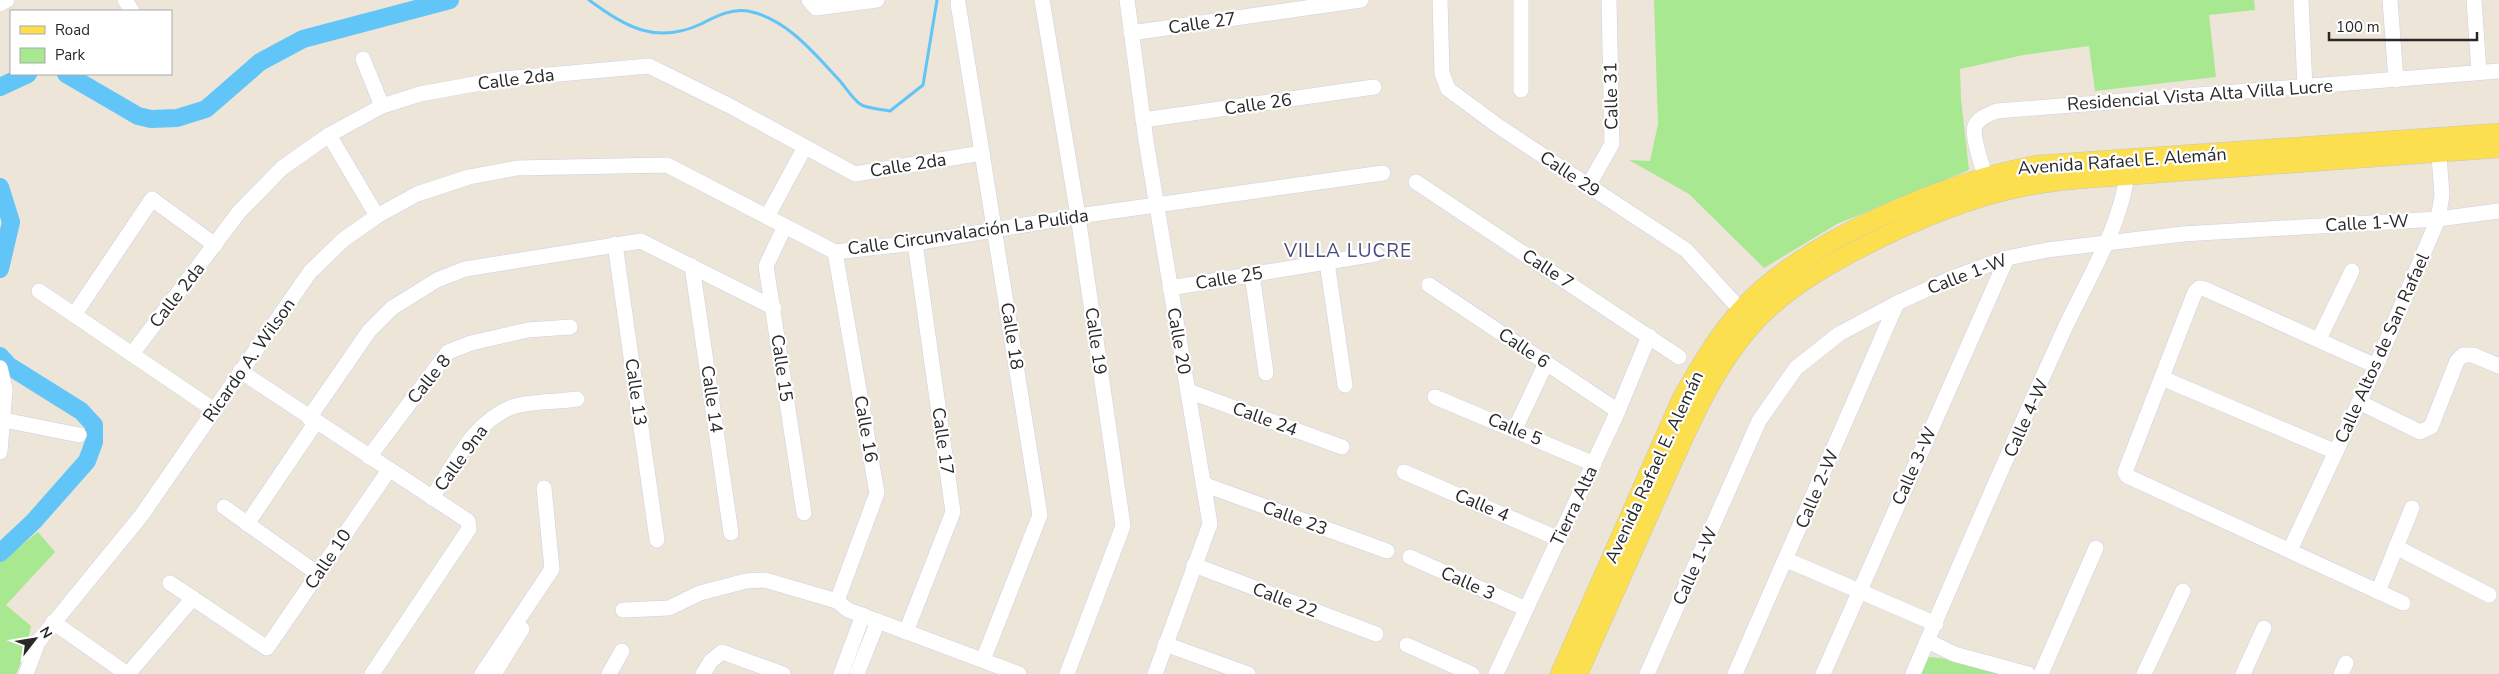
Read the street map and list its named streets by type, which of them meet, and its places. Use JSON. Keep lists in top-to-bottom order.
{
  "streets": {
    "main road": ["Avenida Rafael E. Alemán"],
    "street": [
      "Calle 27",
      "Calle 2da",
      "Residencial Vista Alta Villa Lucre",
      "Calle 31",
      "Calle 26",
      "Calle 29",
      "Calle 1-W",
      "Calle Circunvalación La Pulida",
      "Calle 7",
      "Calle 25",
      "Calle 18",
      "Calle 19",
      "Calle 20",
      "Calle 6",
      "Calle Altos de San Rafael",
      "Ricardo A. Wilson",
      "Calle 15",
      "Calle 8",
      "Calle 13",
      "Calle 14",
      "Calle 4-W",
      "Calle 24",
      "Calle 16",
      "Calle 5",
      "Calle 17",
      "Calle 9na",
      "Calle 3-W",
      "Calle 2-W",
      "Calle 4",
      "Tierra Alta",
      "Calle 23",
      "Calle 10",
      "Calle 3",
      "Calle 22"
    ]
  },
  "crossings": [
    ["Calle 27", "Calle 20"],
    ["Calle 2da", "Calle 18"],
    ["Residencial Vista Alta Villa Lucre", "Avenida Rafael E. Alemán"],
    ["Calle 31", "Calle 29"],
    ["Calle 26", "Calle 20"],
    ["Avenida Rafael E. Alemán", "Calle 29"],
    ["Avenida Rafael E. Alemán", "Calle Altos de San Rafael"],
    ["Avenida Rafael E. Alemán", "Calle 4-W"],
    ["Calle 1-W", "Calle Altos de San Rafael"],
    ["Calle 1-W", "Calle 4-W"],
    ["Calle 1-W", "Calle 3-W"],
    ["Calle 1-W", "Calle 2-W"],
    ["Calle Circunvalación La Pulida", "Calle 18"],
    ["Calle Circunvalación La Pulida", "Calle 19"],
    ["Calle Circunvalación La Pulida", "Calle 20"],
    ["Calle Circunvalación La Pulida", "Ricardo A. Wilson"],
    ["Calle Circunvalación La Pulida", "Calle 15"],
    ["Calle Circunvalación La Pulida", "Calle 16"],
    ["Calle Circunvalación La Pulida", "Calle 17"],
    ["Calle 7", "Tierra Alta"],
    ["Calle 25", "Calle 20"],
    ["Calle 20", "Calle 24"],
    ["Calle 20", "Calle 23"],
    ["Calle 20", "Calle 22"],
    ["Calle 6", "Tierra Alta"],
    ["Calle 5", "Tierra Alta"],
    ["Calle 4", "Tierra Alta"],
    ["Tierra Alta", "Calle 3"]
  ],
  "districts": ["VILLA LUCRE"],
  "legend": ["Road", "Park"],
  "scale_bar": "100 m",
  "north": "top right"
}
